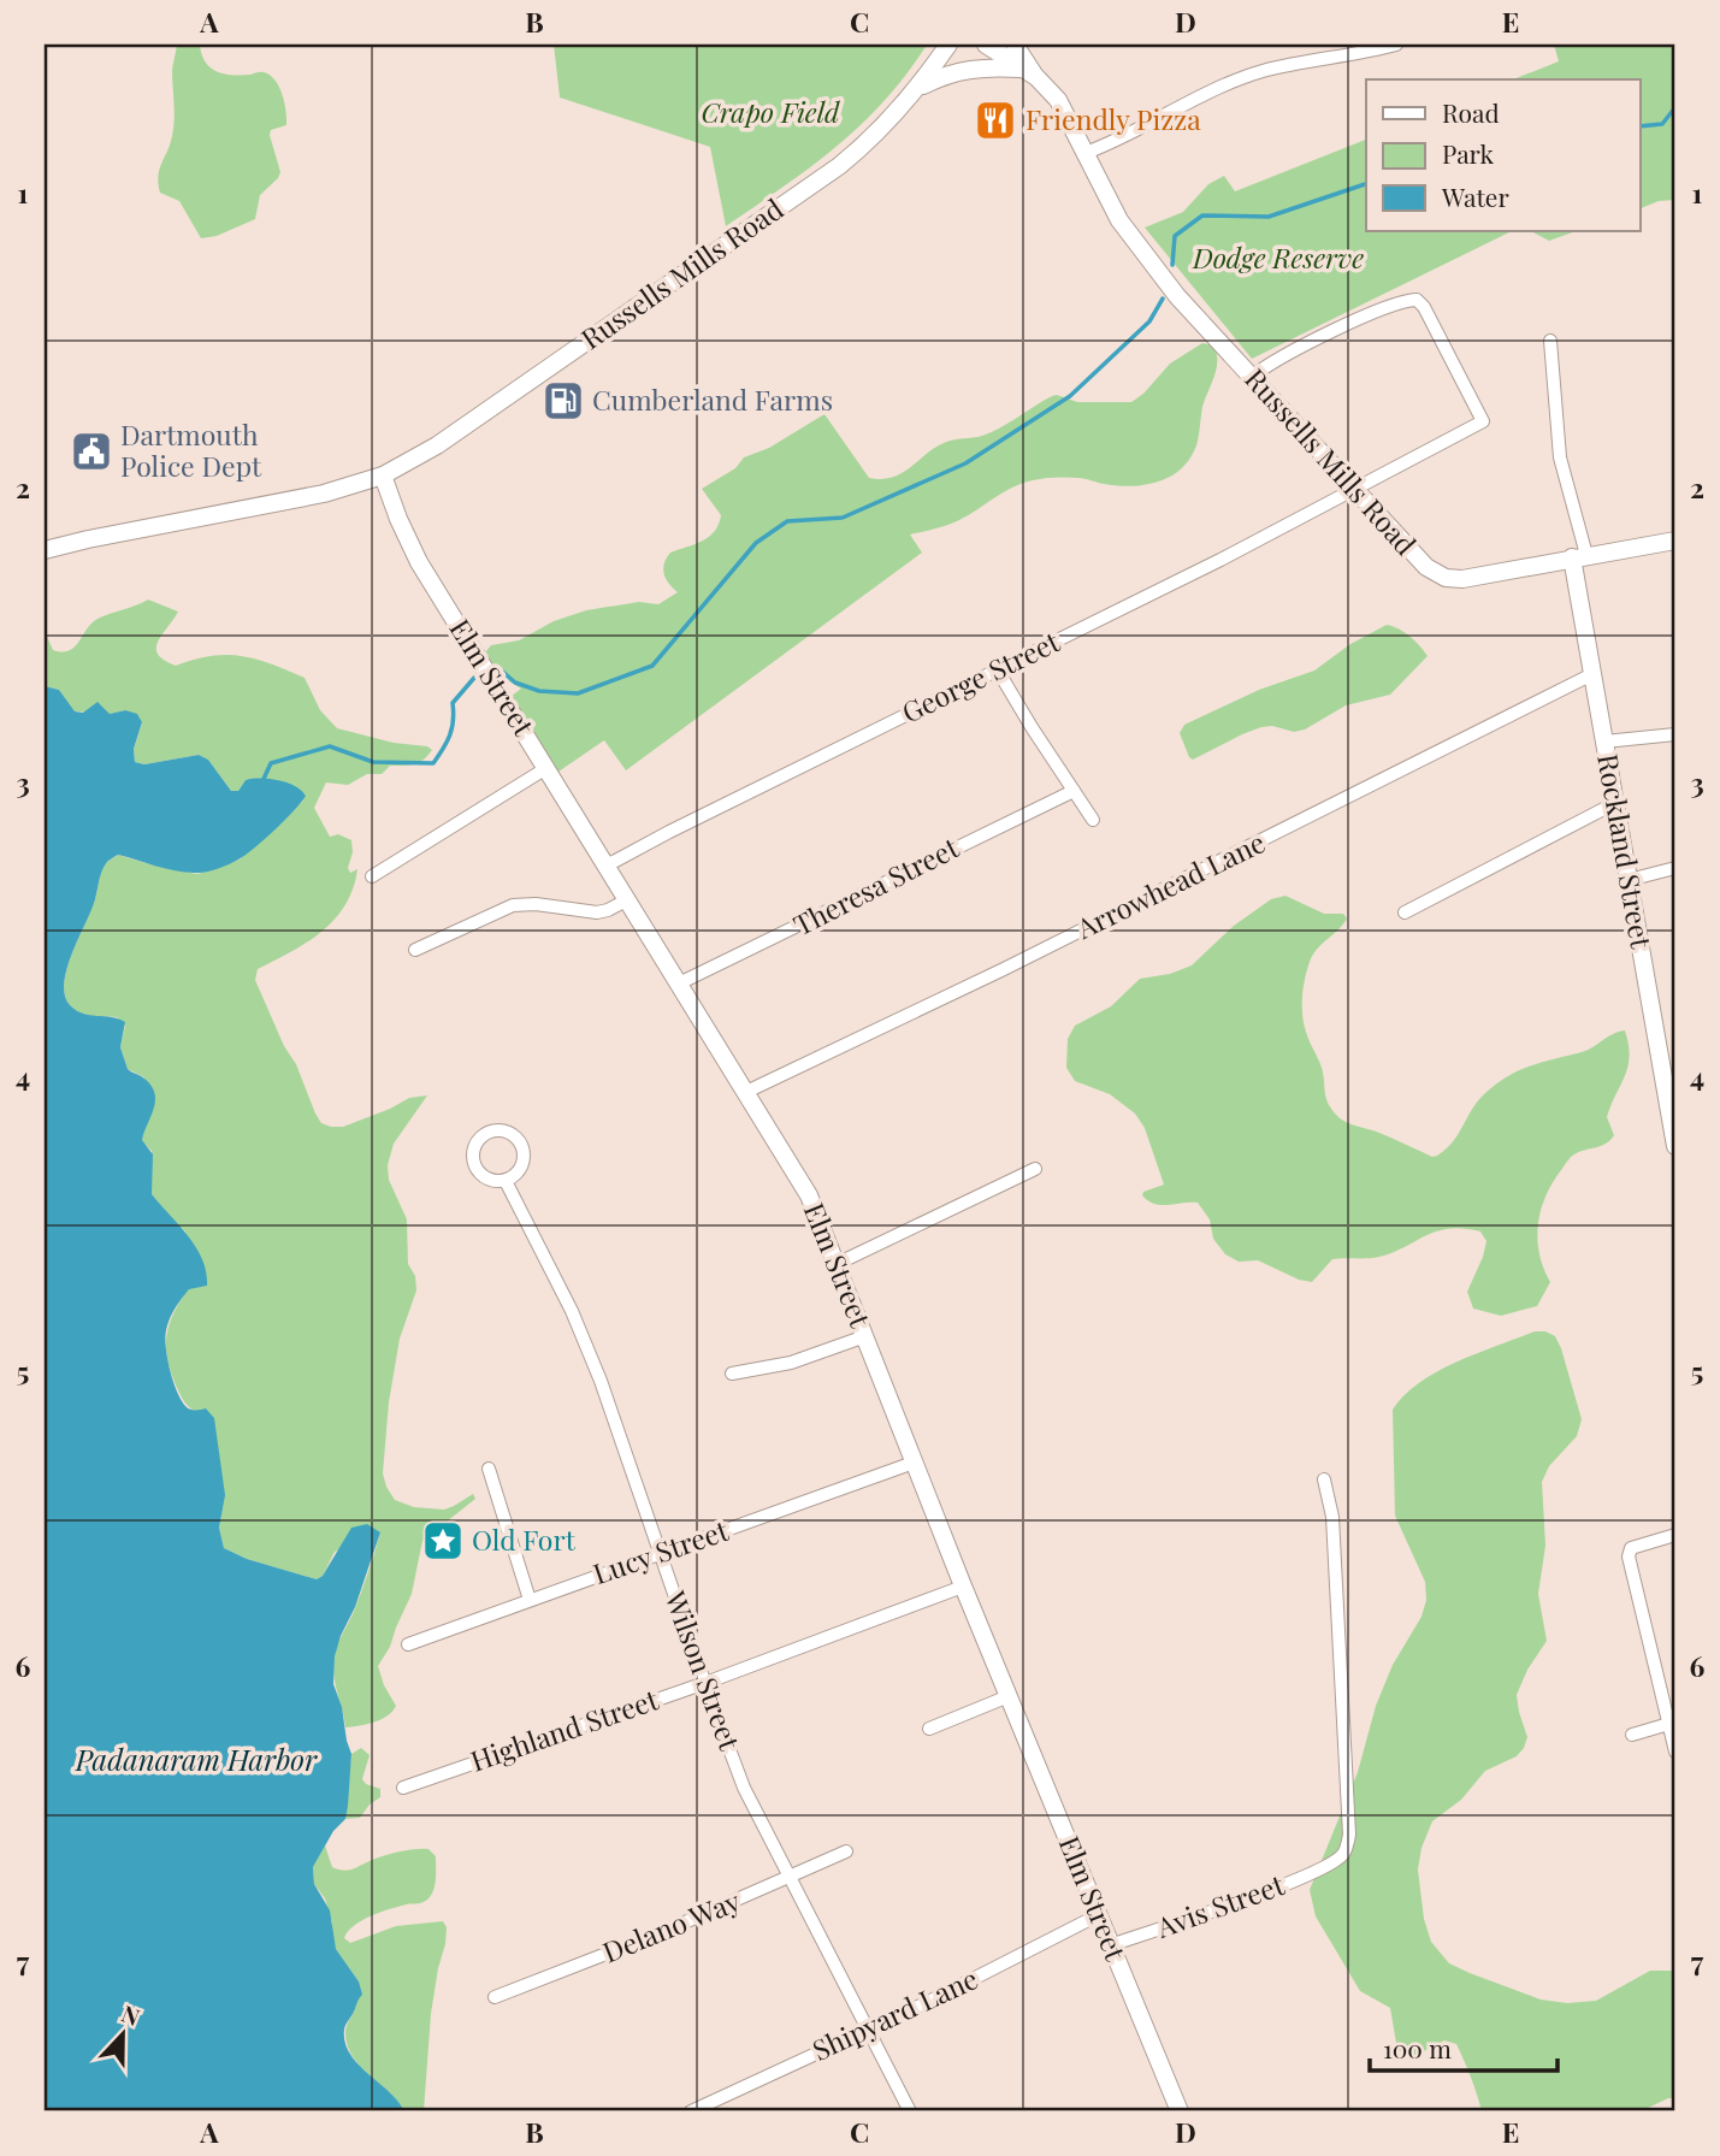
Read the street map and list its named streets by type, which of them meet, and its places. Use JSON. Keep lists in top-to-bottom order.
{
  "streets": {
    "street": [
      "Russells Mills Road",
      "Elm Street",
      "George Street",
      "Rockland Street",
      "Arrowhead Lane",
      "Theresa Street",
      "Lucy Street",
      "Wilson Street",
      "Highland Street",
      "Avis Street",
      "Delano Way",
      "Shipyard Lane"
    ]
  },
  "crossings": [
    ["Russells Mills Road", "Elm Street"],
    ["Russells Mills Road", "George Street"],
    ["Russells Mills Road", "Rockland Street"],
    ["Elm Street", "George Street"],
    ["Elm Street", "Arrowhead Lane"],
    ["Elm Street", "Theresa Street"],
    ["Elm Street", "Lucy Street"],
    ["Elm Street", "Highland Street"],
    ["Elm Street", "Avis Street"],
    ["Elm Street", "Shipyard Lane"],
    ["Rockland Street", "Arrowhead Lane"],
    ["Lucy Street", "Wilson Street"],
    ["Wilson Street", "Highland Street"],
    ["Wilson Street", "Delano Way"],
    ["Wilson Street", "Shipyard Lane"]
  ],
  "water": ["Padanaram Harbor"],
  "parks": ["Crapo Field", "Dodge Reserve"],
  "places": {
    "restaurant": ["Friendly Pizza"],
    "fuel station": ["Cumberland Farms"],
    "public building": ["Dartmouth Police Dept"],
    "place": ["Old Fort"]
  },
  "legend": ["Road", "Park", "Water"],
  "scale_bar": "100 m",
  "north": "top",
  "grid": {
    "columns": [
      "A",
      "B",
      "C",
      "D",
      "E"
    ],
    "rows": [
      "1",
      "2",
      "3",
      "4",
      "5",
      "6",
      "7"
    ]
  }
}
